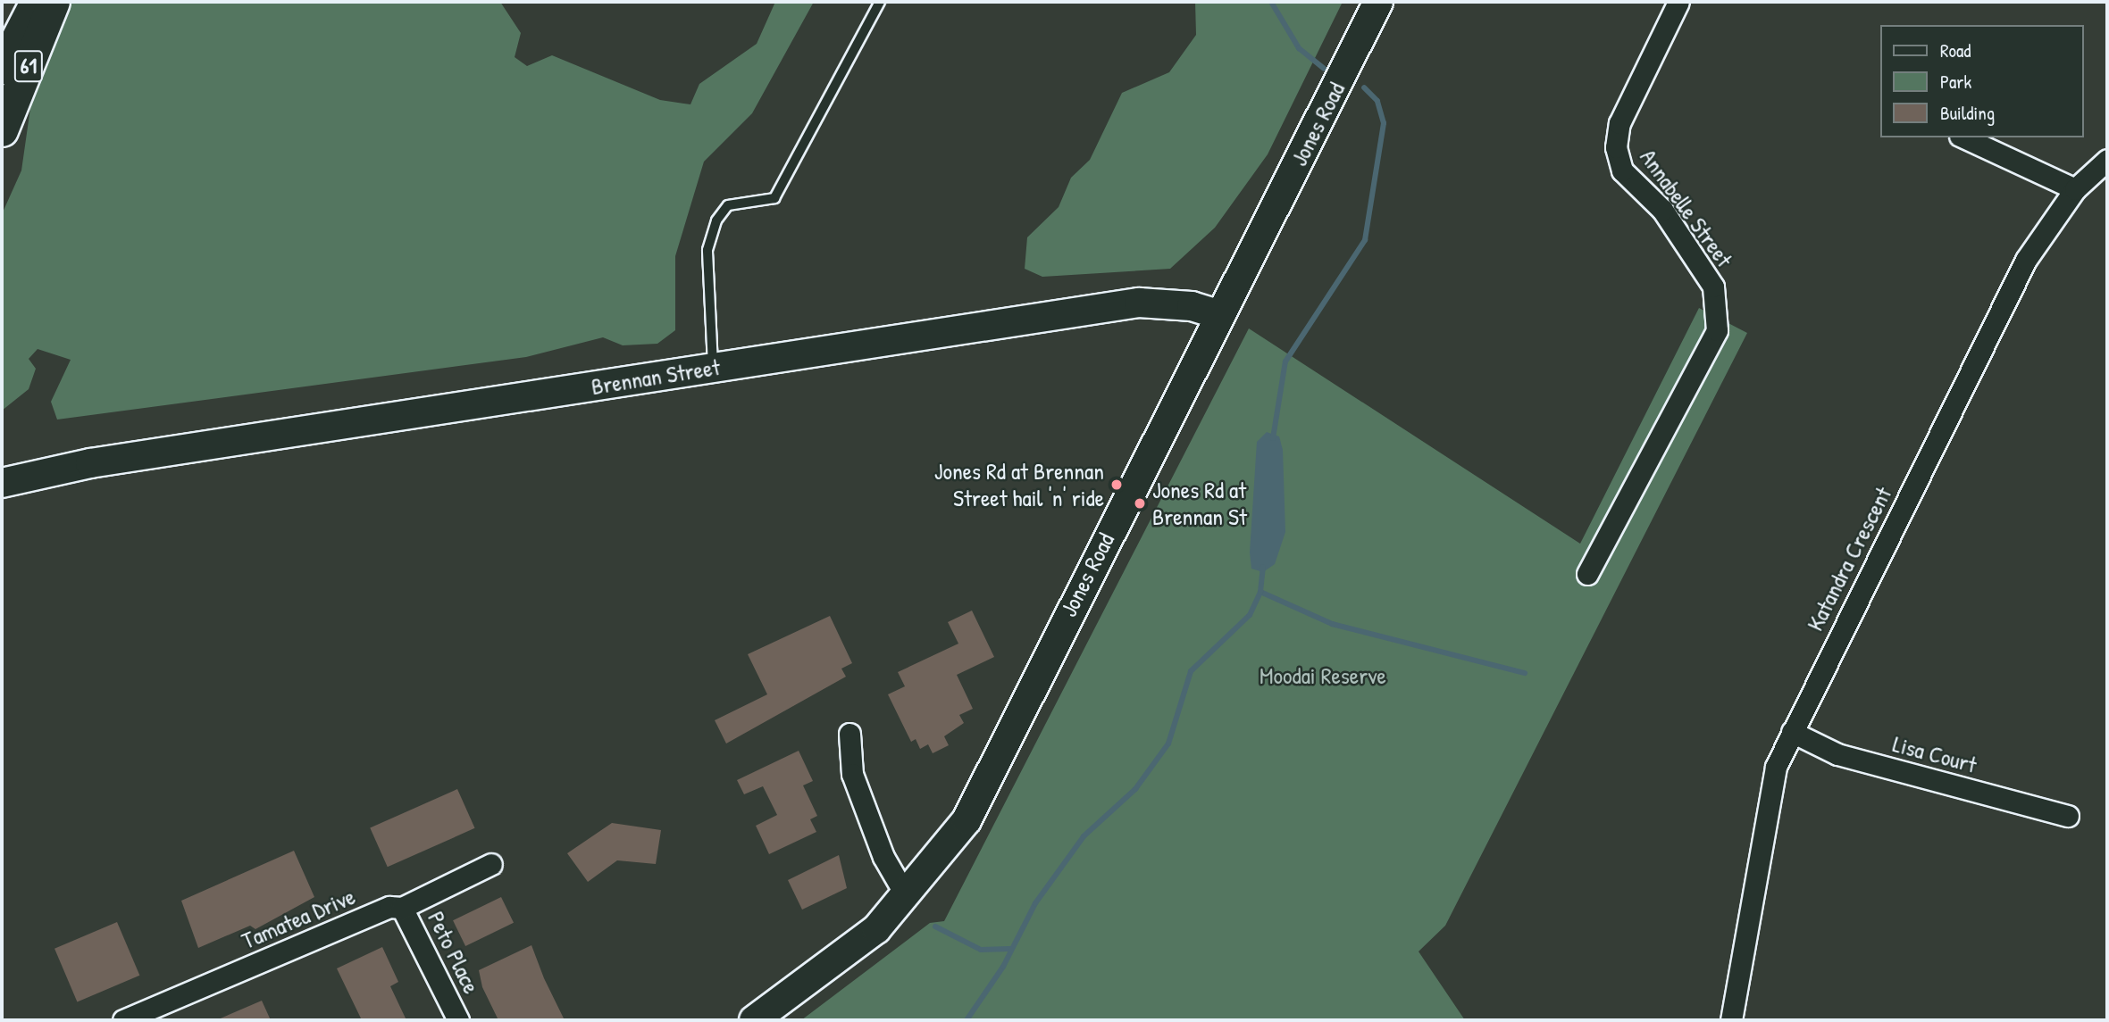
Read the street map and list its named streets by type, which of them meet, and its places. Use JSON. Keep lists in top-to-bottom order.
{
  "streets": {
    "main road": ["61"],
    "street": [
      "Jones Road",
      "Annabelle Street",
      "Brennan Street",
      "Katandra Crescent",
      "Lisa Court",
      "Tamatea Drive",
      "Peto Place"
    ]
  },
  "crossings": [
    ["Jones Road", "Brennan Street"],
    ["Katandra Crescent", "Lisa Court"],
    ["Tamatea Drive", "Peto Place"]
  ],
  "parks": ["Moodai Reserve"],
  "places": ["Jones Rd at Brennan Street hail 'n' ride", "Jones Rd at Brennan St"],
  "legend": ["Road", "Park", "Building"]
}
